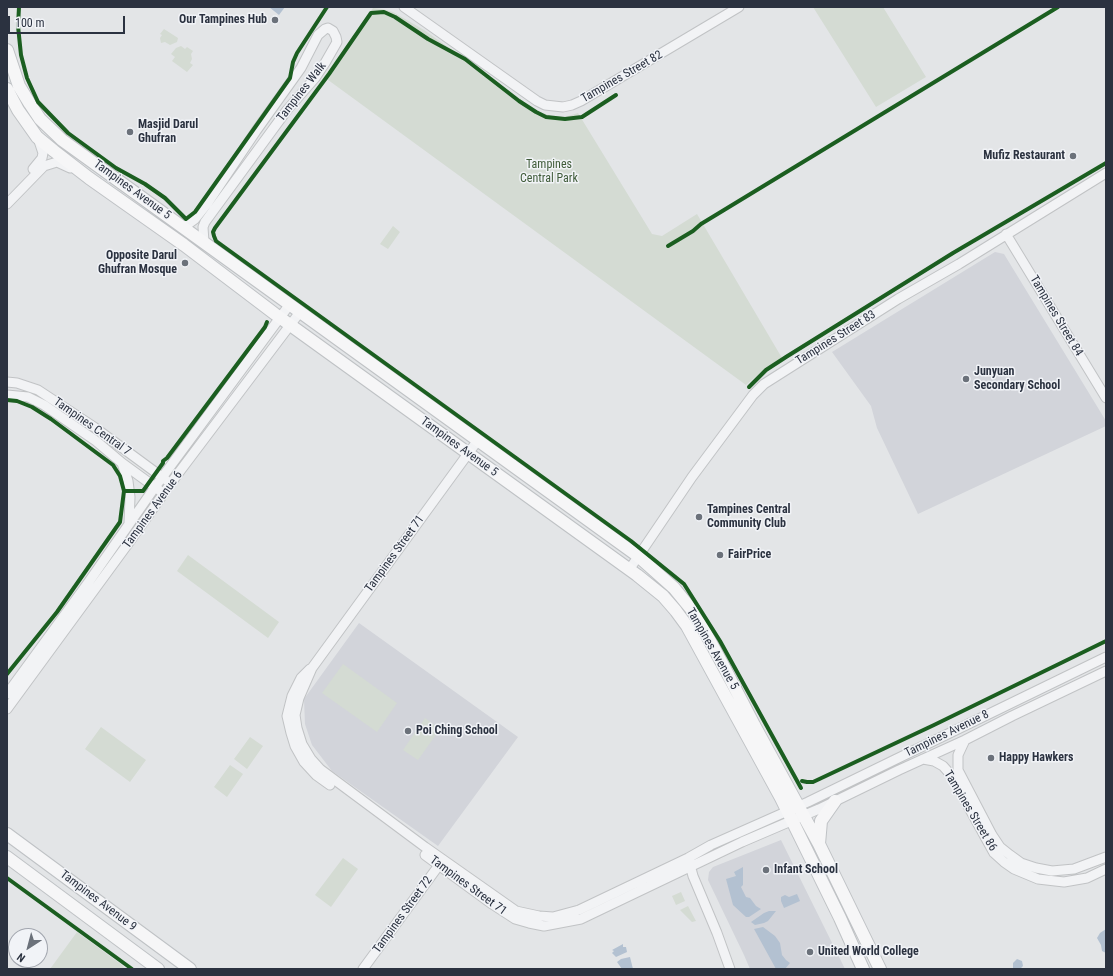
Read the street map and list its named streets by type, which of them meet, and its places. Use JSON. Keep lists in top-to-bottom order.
{
  "streets": {
    "main road": ["Tampines Avenue 5", "Tampines Avenue 9"],
    "street": [
      "Tampines Street 82",
      "Tampines Walk",
      "Tampines Street 84",
      "Tampines Street 83",
      "Tampines Central 7",
      "Tampines Avenue 6",
      "Tampines Street 71",
      "Tampines Avenue 8",
      "Tampines Street 86",
      "Tampines Street 72"
    ]
  },
  "crossings": [
    ["Tampines Walk", "Tampines Avenue 5"],
    ["Tampines Avenue 5", "Tampines Street 83"],
    ["Tampines Avenue 5", "Tampines Avenue 6"],
    ["Tampines Avenue 5", "Tampines Street 71"],
    ["Tampines Avenue 5", "Tampines Avenue 8"],
    ["Tampines Street 84", "Tampines Street 83"],
    ["Tampines Central 7", "Tampines Avenue 6"],
    ["Tampines Street 71", "Tampines Avenue 8"],
    ["Tampines Street 71", "Tampines Street 72"],
    ["Tampines Avenue 8", "Tampines Street 86"]
  ],
  "parks": ["Tampines Central Park"],
  "places": [
    "Our Tampines Hub",
    "Masjid Darul Ghufran",
    "Mufiz Restaurant",
    "Opposite Darul Ghufran Mosque",
    "Junyuan Secondary School",
    "Tampines Central Community Club",
    "FairPrice",
    "Poi Ching School",
    "Happy Hawkers",
    "Infant School",
    "United World College"
  ],
  "scale_bar": "100 m",
  "north": "bottom left"
}
